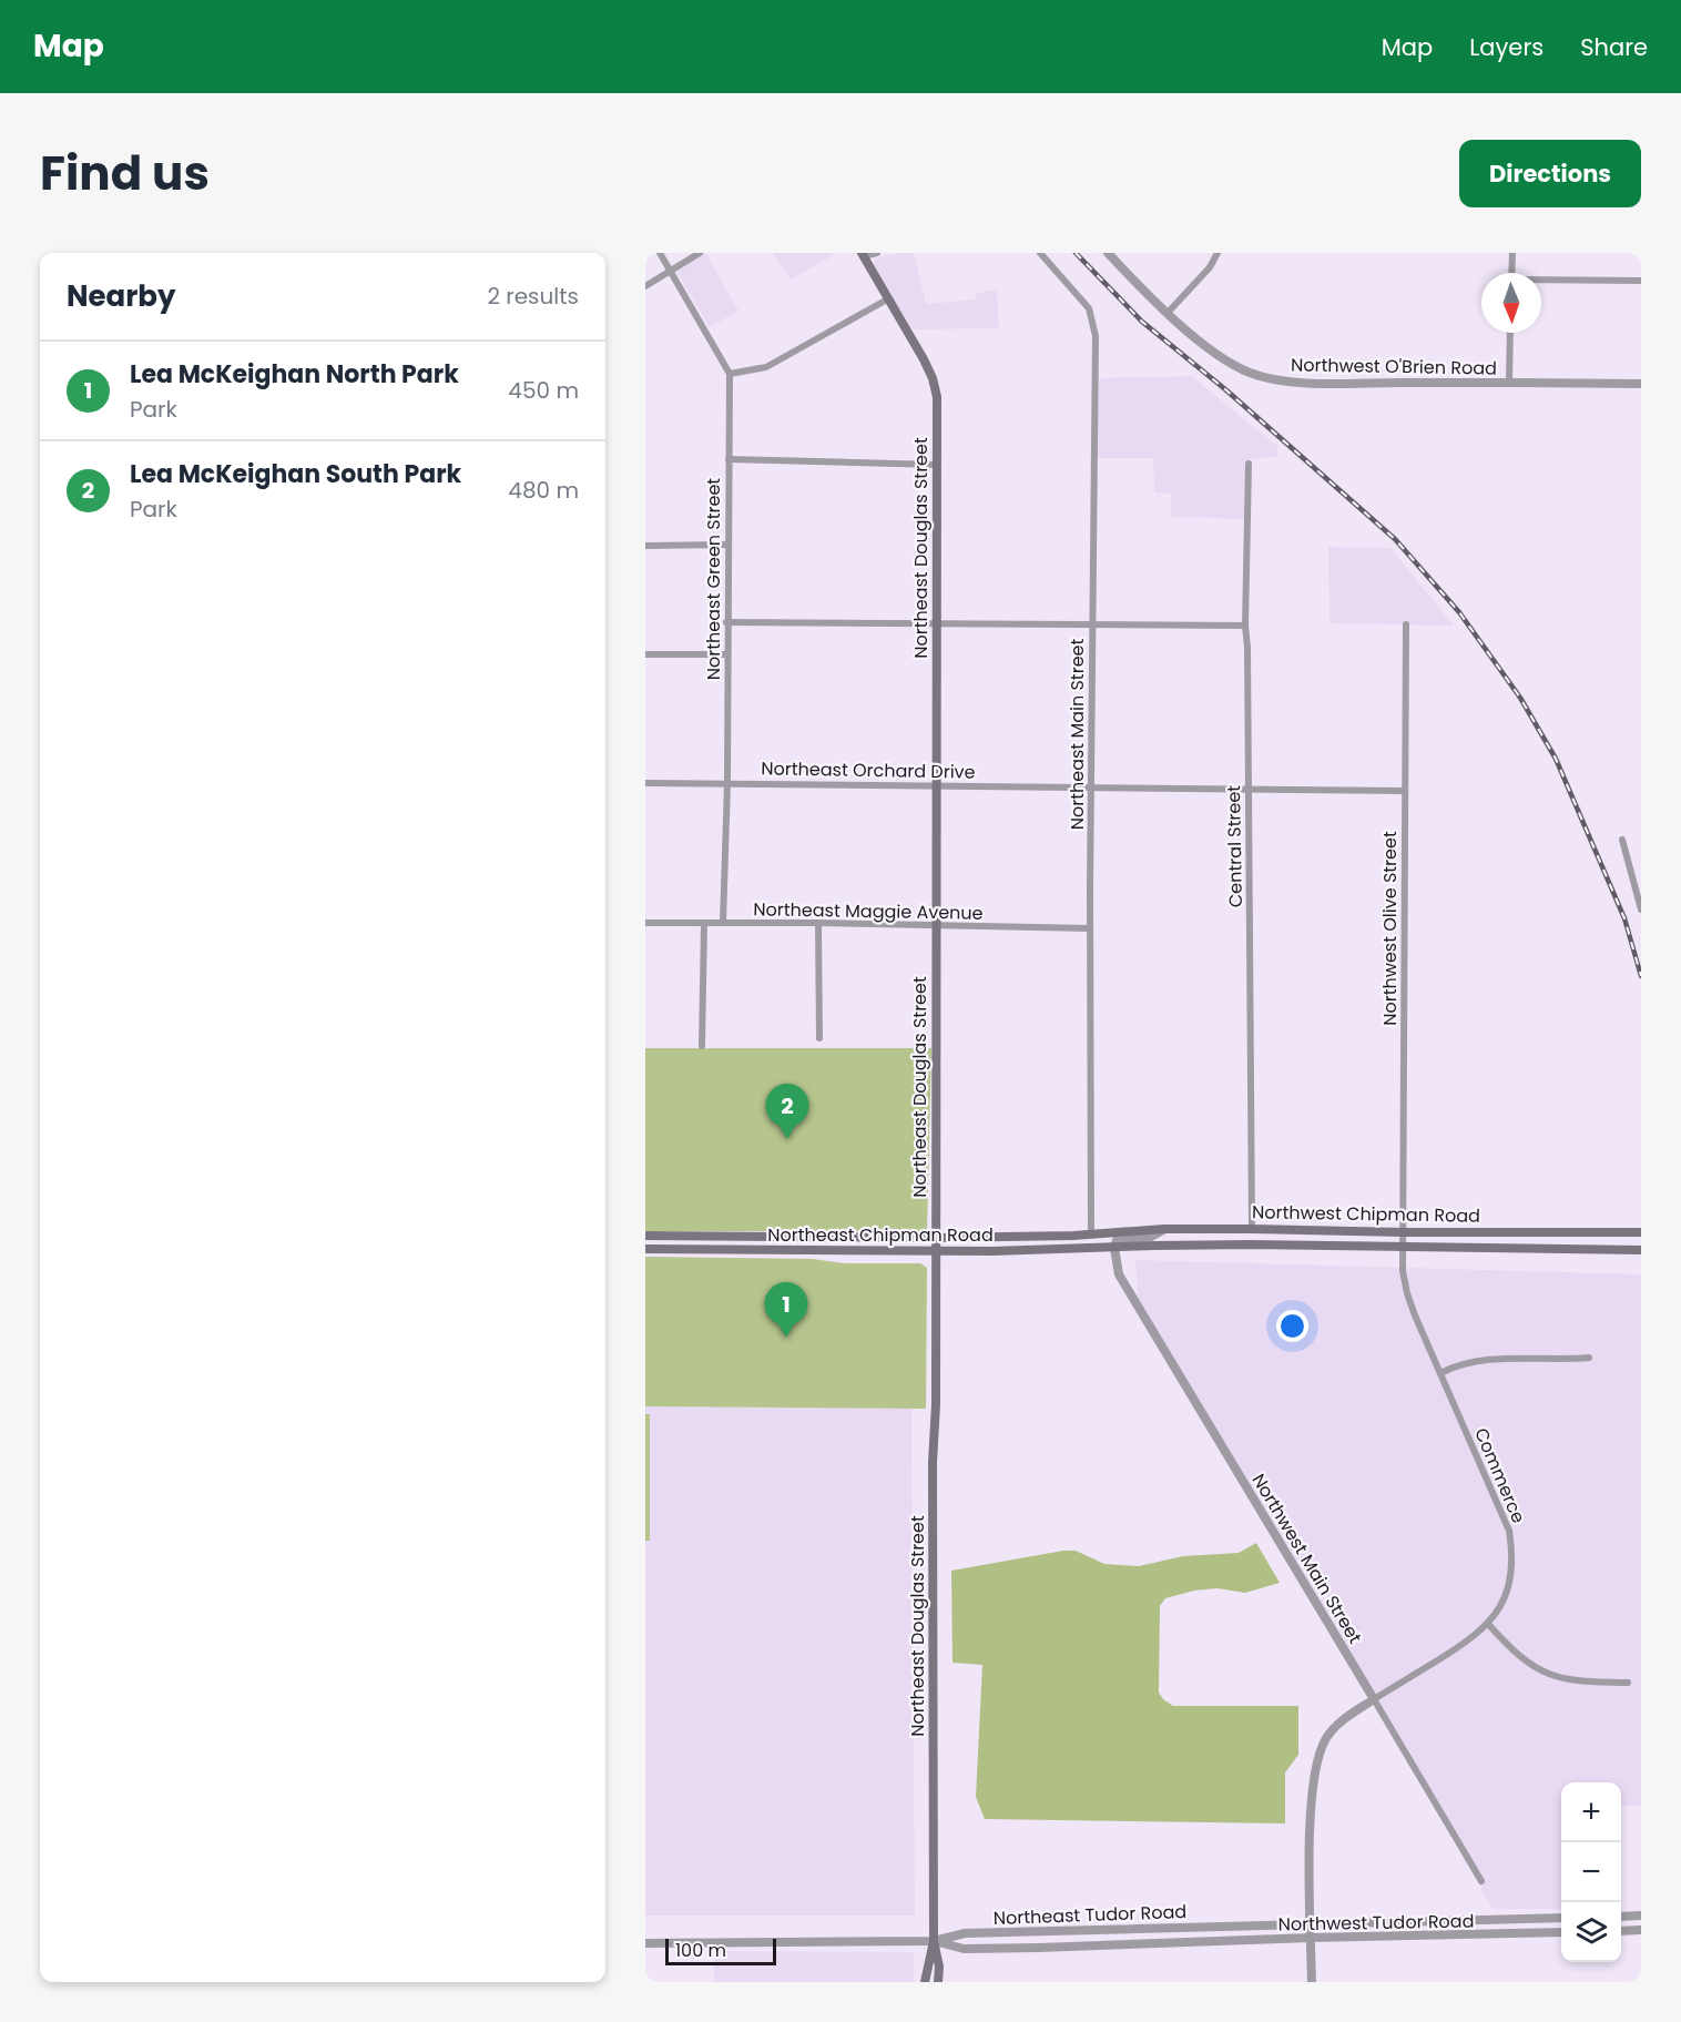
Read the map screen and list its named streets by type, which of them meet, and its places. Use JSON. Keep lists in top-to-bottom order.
{
  "streets": {
    "main road": ["Northeast Douglas Street", "Northwest Chipman Road", "Northeast Chipman Road"],
    "street": [
      "Northwest O'Brien Road",
      "Northeast Green Street",
      "Northeast Main Street",
      "Northeast Orchard Drive",
      "Central Street",
      "Northeast Maggie Avenue",
      "Northwest Olive Street",
      "Commerce",
      "Northwest Main Street",
      "Northeast Tudor Road",
      "Northwest Tudor Road"
    ]
  },
  "crossings": [
    ["Northeast Douglas Street", "Northeast Orchard Drive"],
    ["Northeast Douglas Street", "Northeast Maggie Avenue"],
    ["Northeast Douglas Street", "Northeast Chipman Road"],
    ["Northeast Douglas Street", "Northeast Tudor Road"],
    ["Northeast Green Street", "Northeast Orchard Drive"],
    ["Northeast Green Street", "Northeast Maggie Avenue"],
    ["Northeast Main Street", "Northeast Orchard Drive"],
    ["Northeast Main Street", "Northeast Maggie Avenue"],
    ["Northeast Main Street", "Northwest Chipman Road"],
    ["Northeast Main Street", "Northeast Chipman Road"],
    ["Northeast Orchard Drive", "Central Street"],
    ["Northeast Orchard Drive", "Northwest Olive Street"],
    ["Central Street", "Northwest Chipman Road"],
    ["Northwest Olive Street", "Northwest Chipman Road"],
    ["Northwest Olive Street", "Commerce"],
    ["Northwest Chipman Road", "Northeast Chipman Road"],
    ["Northwest Chipman Road", "Commerce"],
    ["Northwest Chipman Road", "Northwest Main Street"],
    ["Northeast Chipman Road", "Northwest Main Street"],
    ["Commerce", "Northwest Main Street"],
    ["Northeast Tudor Road", "Northwest Tudor Road"]
  ],
  "scale_bar": "100 m",
  "north": "bottom",
  "page": {
    "header": "Map",
    "nav": ["Map", "Layers", "Share"],
    "title": "Find us",
    "buttons": "Directions",
    "heading": ["Nearby", "2 results"],
    "list": [
      {
        "mark": "1",
        "name": "Lea McKeighan North Park",
        "note": "Park",
        "value": "450 m"
      },
      {
        "mark": "2",
        "name": "Lea McKeighan South Park",
        "note": "Park",
        "value": "480 m"
      }
    ],
    "pins": ["2", "1"],
    "map_buttons": ["+", "−"],
    "scale": "100 m"
  }
}
